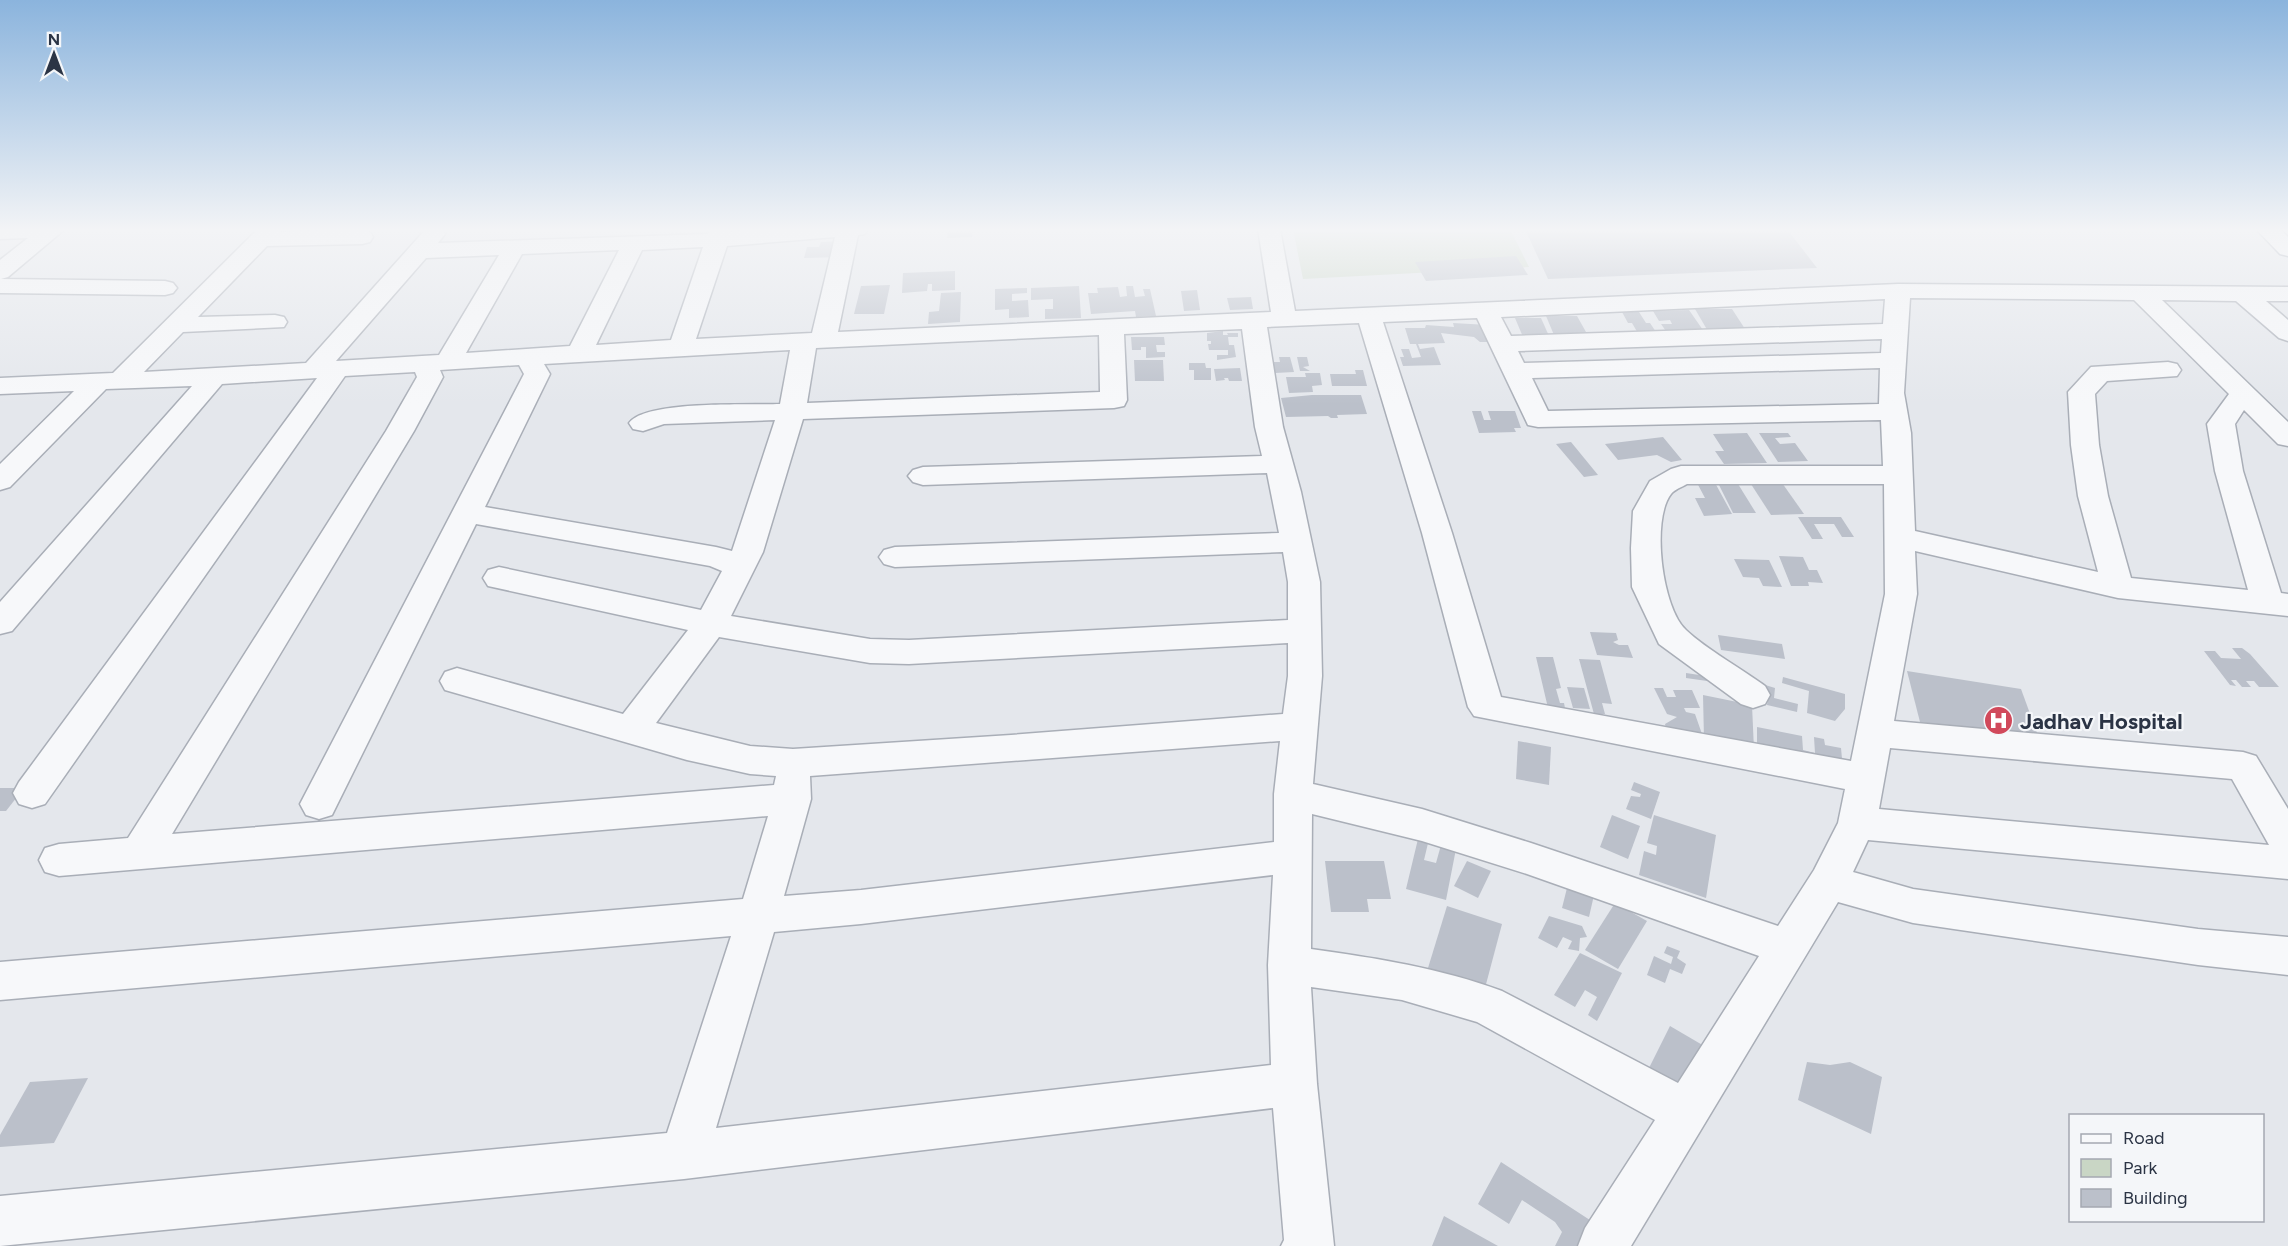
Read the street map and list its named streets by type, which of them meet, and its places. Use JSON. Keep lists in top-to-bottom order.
{
  "places": {
    "hospital": ["Jadhav Hospital"]
  },
  "legend": ["Road", "Park", "Building"],
  "north": "top"
}
